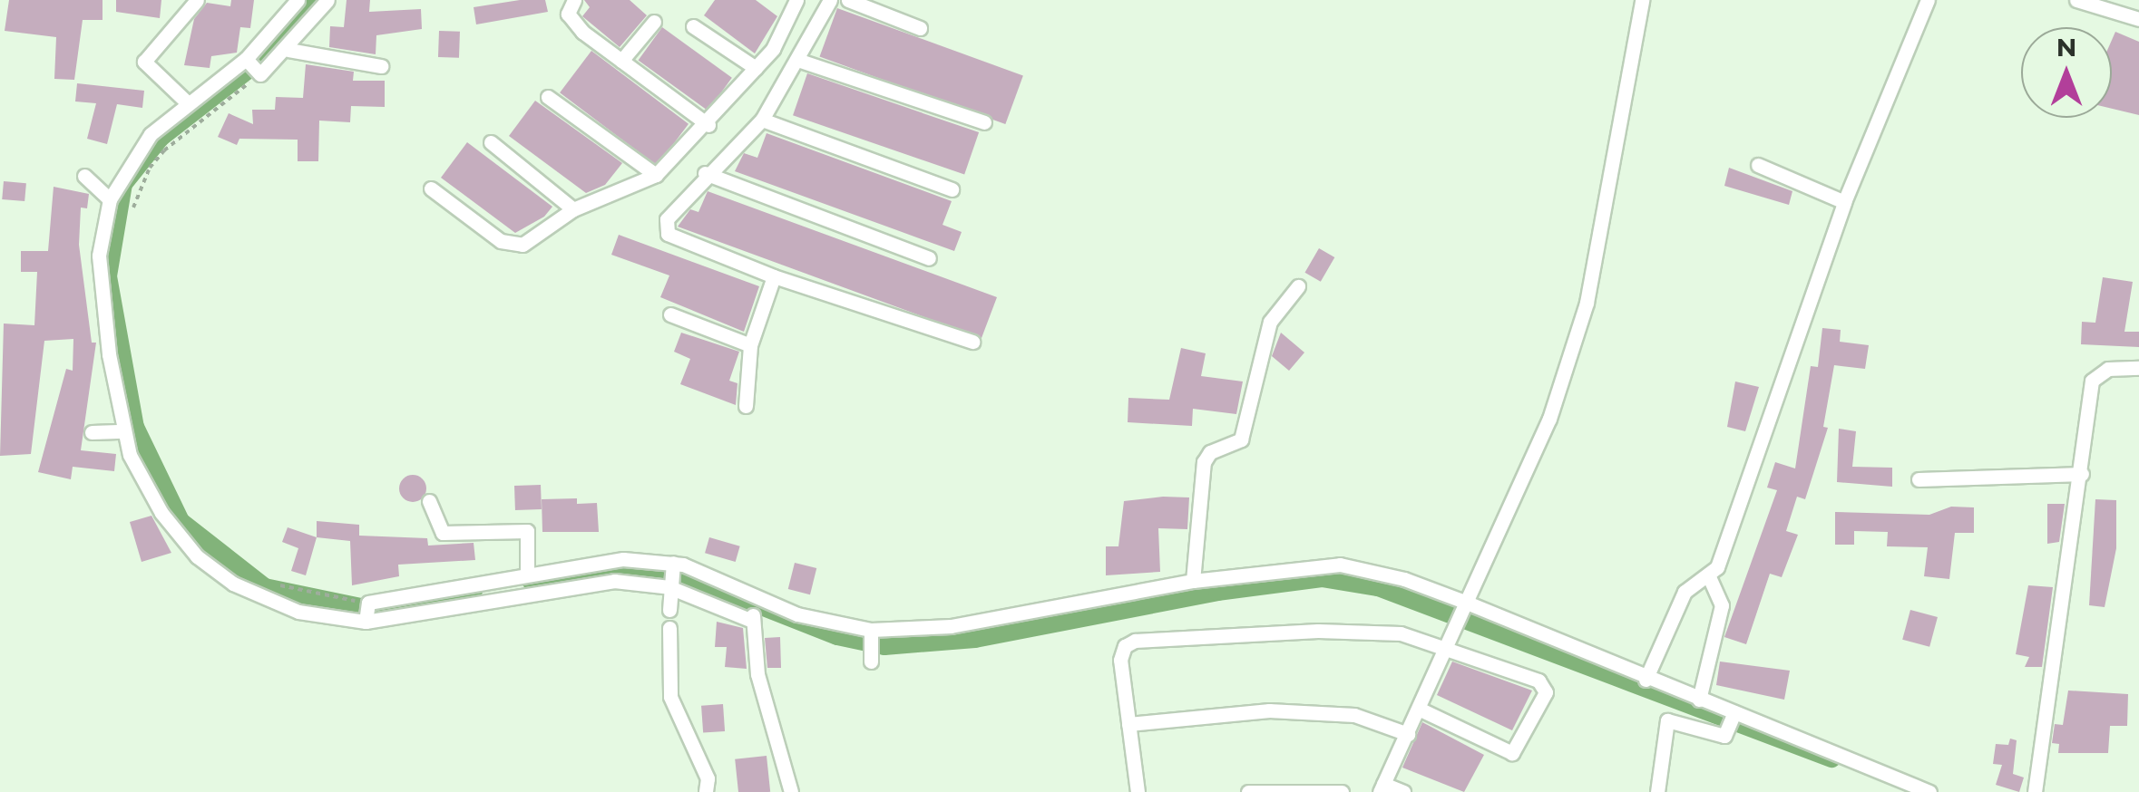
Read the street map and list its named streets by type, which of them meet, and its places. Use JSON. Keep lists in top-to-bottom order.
{
  "north": "top"
}
